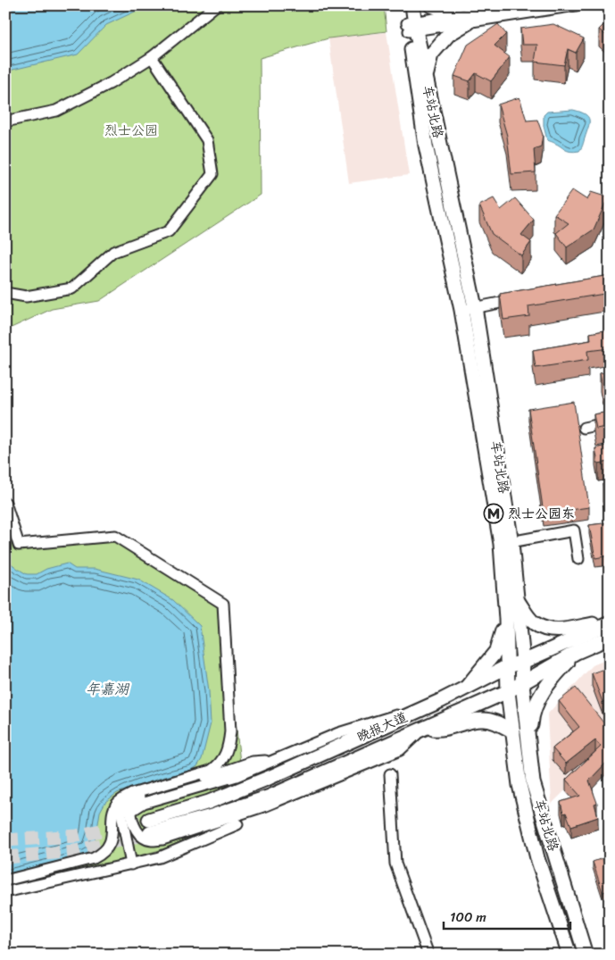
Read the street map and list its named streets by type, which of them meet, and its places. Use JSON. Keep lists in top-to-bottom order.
{
  "streets": {
    "main road": ["车站北路", "晚报大道"]
  },
  "crossings": [
    ["车站北路", "晚报大道"]
  ],
  "water": ["年嘉湖"],
  "parks": ["烈士公园"],
  "places": {
    "metro station": ["烈士公园东"]
  },
  "scale_bar": "100 m"
}
